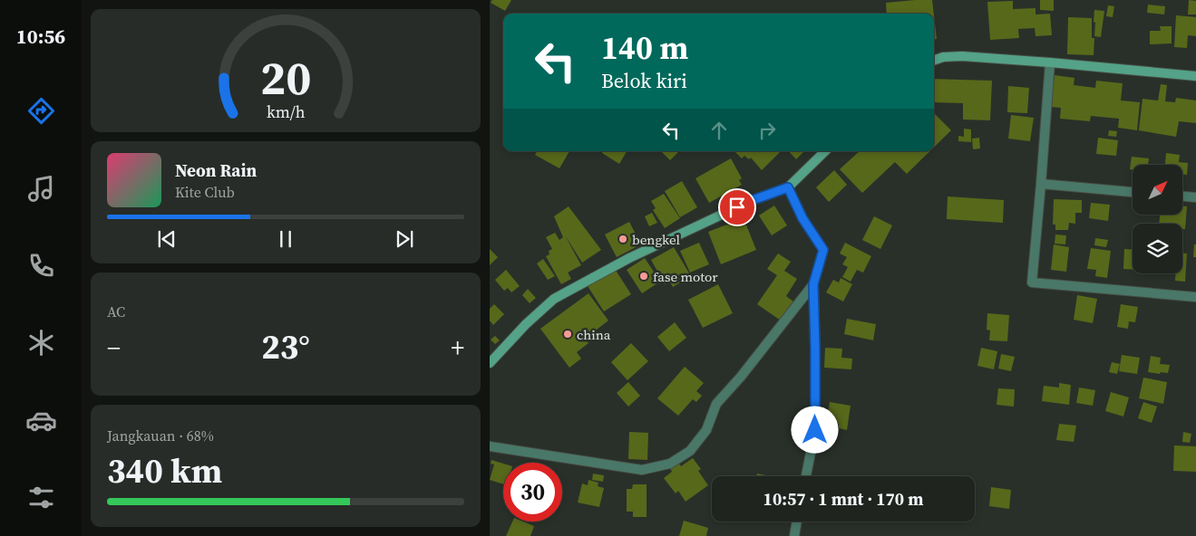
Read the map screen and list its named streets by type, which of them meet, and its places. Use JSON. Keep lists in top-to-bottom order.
{
  "places": ["bengkel", "fase motor", "china"],
  "north": "top right",
  "page": {
    "tabs": "10:56",
    "turn": ["140 m", "Belok kiri"],
    "song": ["Neon Rain", "Kite Club"],
    "tile": [
      "AC",
      ["Jangkauan · 68%", "340 km"]
    ],
    "heat": ["−", "23°", "+"],
    "limit": "30",
    "trip": "10:57 · 1 mnt · 170 m",
    "gauge": ["20", "km/h"]
  }
}
